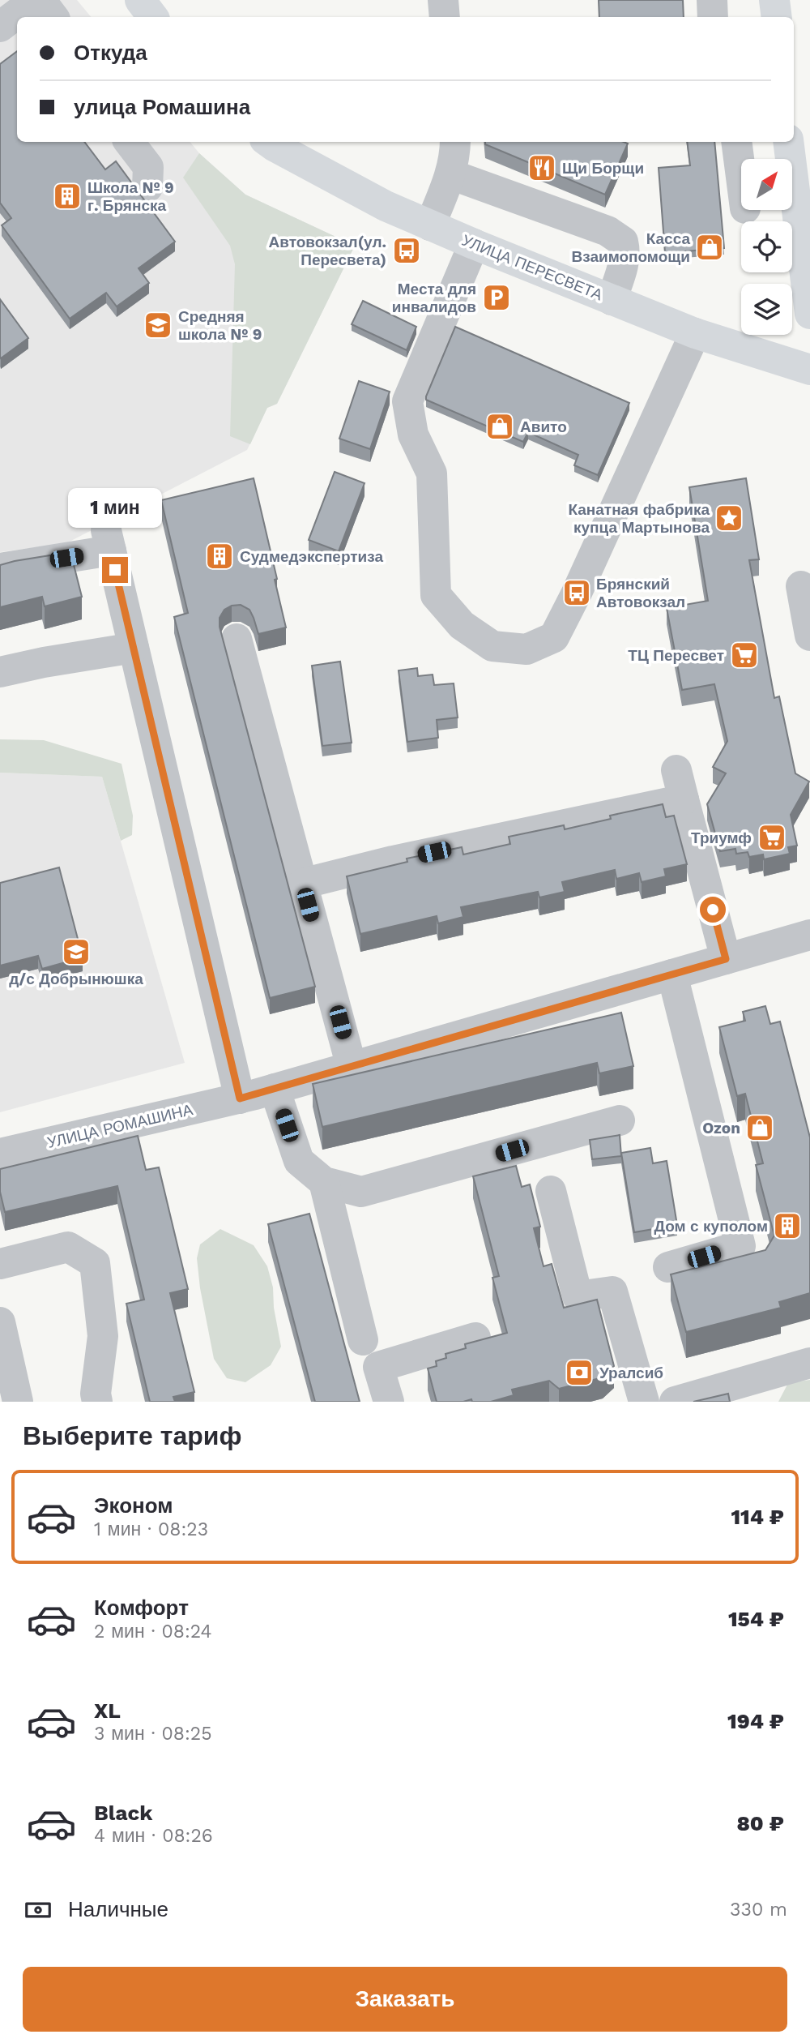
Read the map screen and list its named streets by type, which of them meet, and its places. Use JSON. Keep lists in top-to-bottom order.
{
  "streets": {
    "main road": ["УЛИЦА ПЕРЕСВЕТА"],
    "street": ["УЛИЦА РОМАШИНА"]
  },
  "places": {
    "restaurant": ["Щи Борщи"],
    "building": ["Школа № 9 г. Брянска", "Судмедэкспертиза", "Дом с куполом"],
    "shop": ["Касса Взаимопомощи", "Авито", "Ozon"],
    "bus stop": ["Автовокзал(ул. Пересвета)", "Брянский Автовокзал"],
    "parking": ["Места для инвалидов"],
    "school or university": ["Средняя школа № 9", "д/с Добрынюшка"],
    "place": ["Канатная фабрика купца Мартынова"],
    "supermarket": ["ТЦ Пересвет", "Триумф"],
    "bank": ["Уралсиб"]
  },
  "north": "top right",
  "page": {
    "banner": ["Откуда", "улица Ромашина"],
    "bubble": "1 мин",
    "heading": "Выберите тариф",
    "list": [
      {
        "name": "Эконом",
        "note": "1 мин · 08:23",
        "value": "114 ₽"
      },
      {
        "name": "Комфорт",
        "note": "2 мин · 08:24",
        "value": "154 ₽"
      },
      {
        "name": "XL",
        "note": "3 мин · 08:25",
        "value": "194 ₽"
      },
      {
        "name": "Black",
        "note": "4 мин · 08:26",
        "value": "80 ₽"
      }
    ],
    "pay": ["Наличные", "330 m"],
    "buttons": "Заказать"
  }
}
